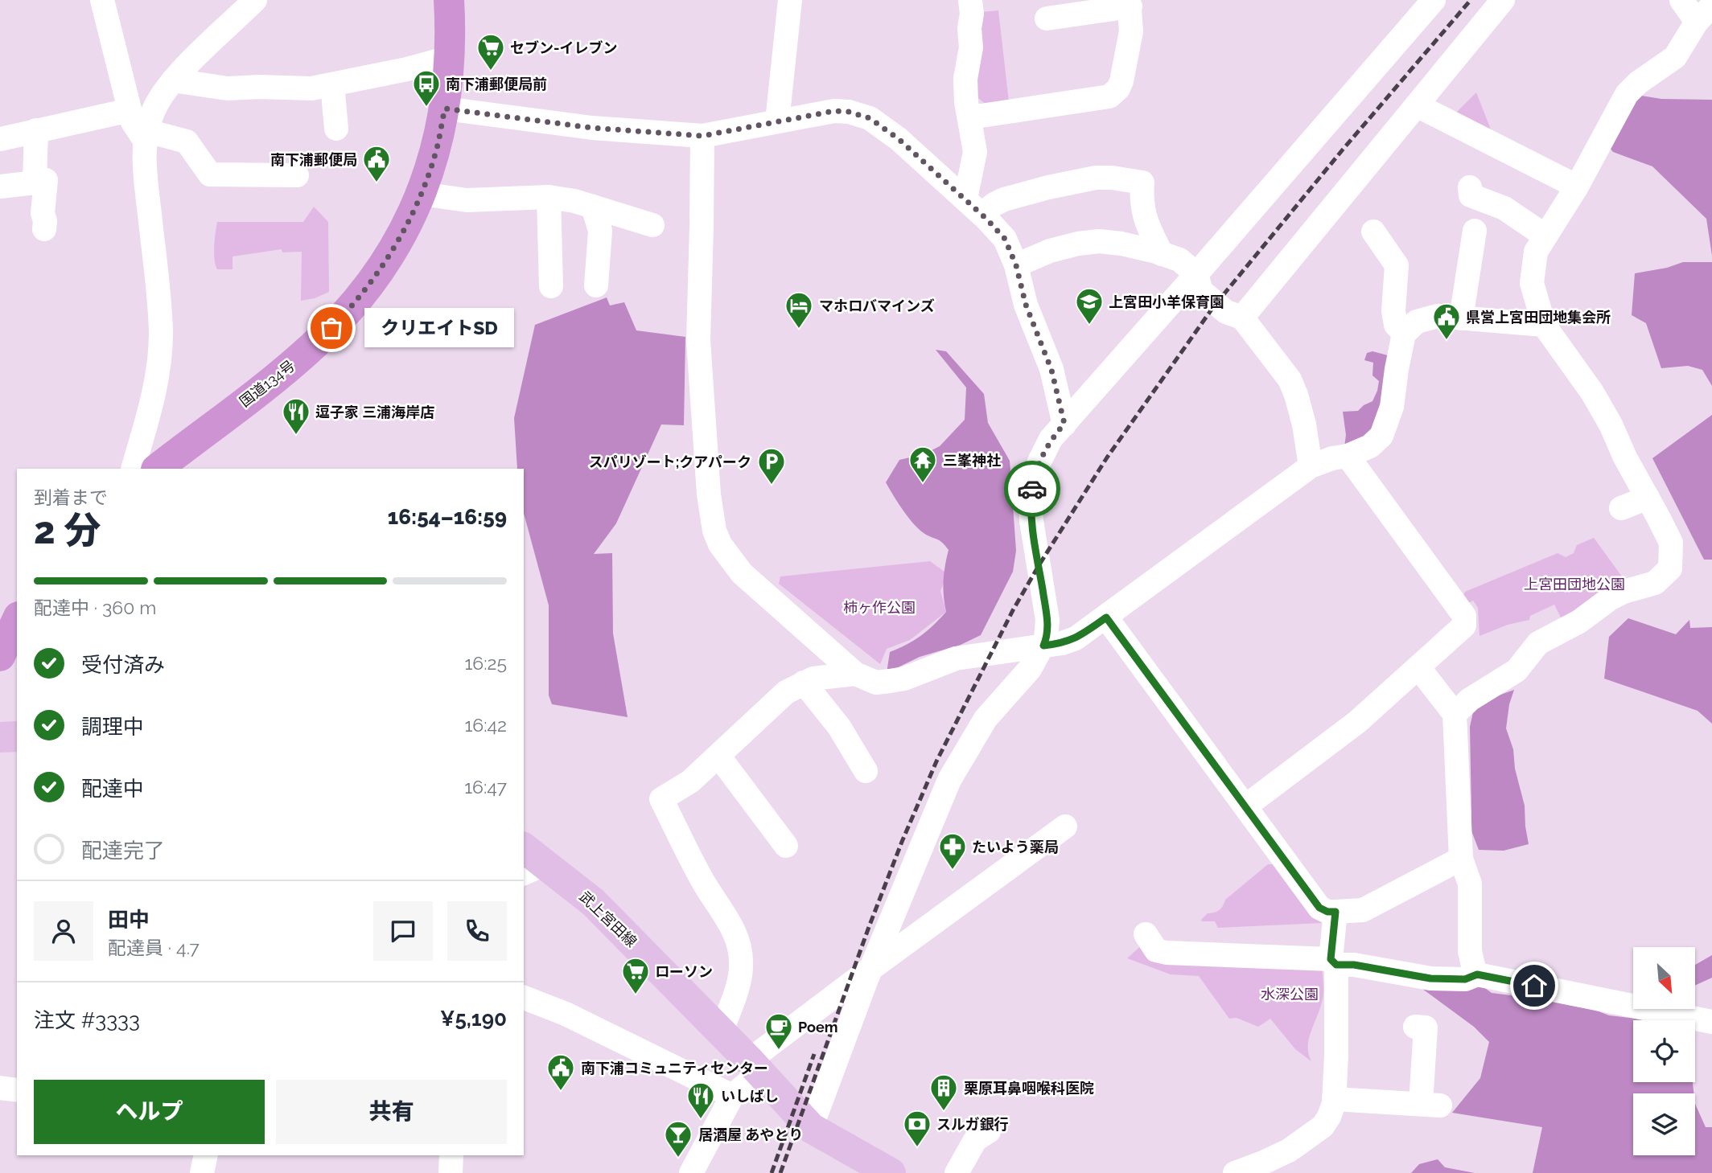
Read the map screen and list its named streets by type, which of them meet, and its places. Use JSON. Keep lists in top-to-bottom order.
{
  "streets": {
    "highway": ["国道134号"],
    "main road": ["武上宮田線"]
  },
  "parks": ["上宮田団地公園", "柿ヶ作公園", "水深公園"],
  "places": {
    "supermarket": ["セブン-イレブン", "ローソン"],
    "bus stop": ["南下浦郵便局前"],
    "public building": ["南下浦郵便局", "県営上宮田団地集会所", "南下浦コミュニティセンター"],
    "school or university": ["上宮田小羊保育園"],
    "other": ["クリエイトSD"],
    "hotel": ["マホロバマインズ"],
    "restaurant": ["逗子家 三浦海岸店", "いしばし"],
    "temple": ["三峯神社"],
    "parking": ["スパリゾート;クアパーク"],
    "pharmacy": ["たいよう薬局"],
    "cafe": ["Poem"],
    "building": ["栗原耳鼻咽喉科医院"],
    "bank": ["スルガ銀行"],
    "bar": ["居酒屋 あやとり"]
  },
  "north": "bottom right",
  "page": {
    "bubble": "クリエイトSD",
    "heading": ["2 分", "到着まで", "16:54–16:59"],
    "panel": [
      "田中",
      "配達員 · 4.7",
      "注文 #3333",
      "¥5,190"
    ],
    "bar": "配達中 · 360 m",
    "list": [
      ["受付済み", "16:25"],
      ["調理中", "16:42"],
      ["配達中", "16:47"],
      "配達完了"
    ],
    "buttons": ["ヘルプ", "共有"]
  }
}
